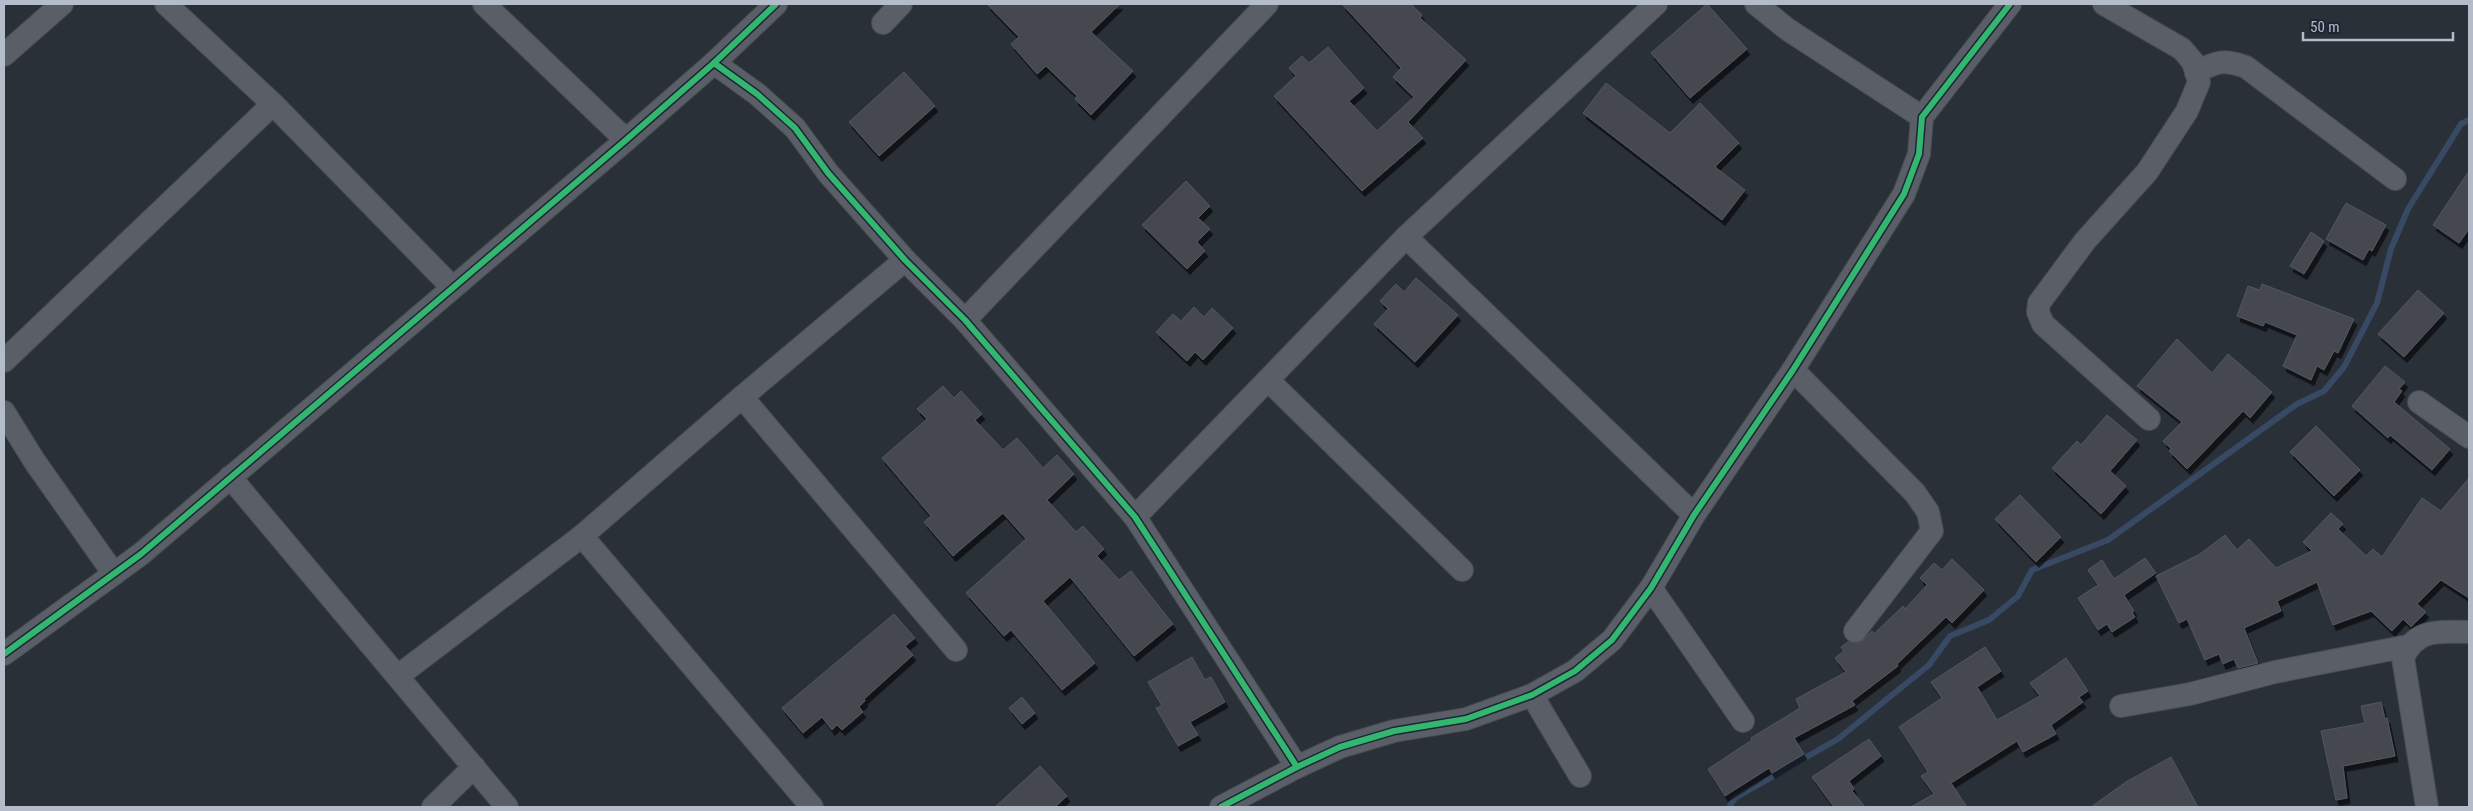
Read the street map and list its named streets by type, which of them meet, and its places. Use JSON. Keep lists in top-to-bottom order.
{
  "scale_bar": "50 m"
}
